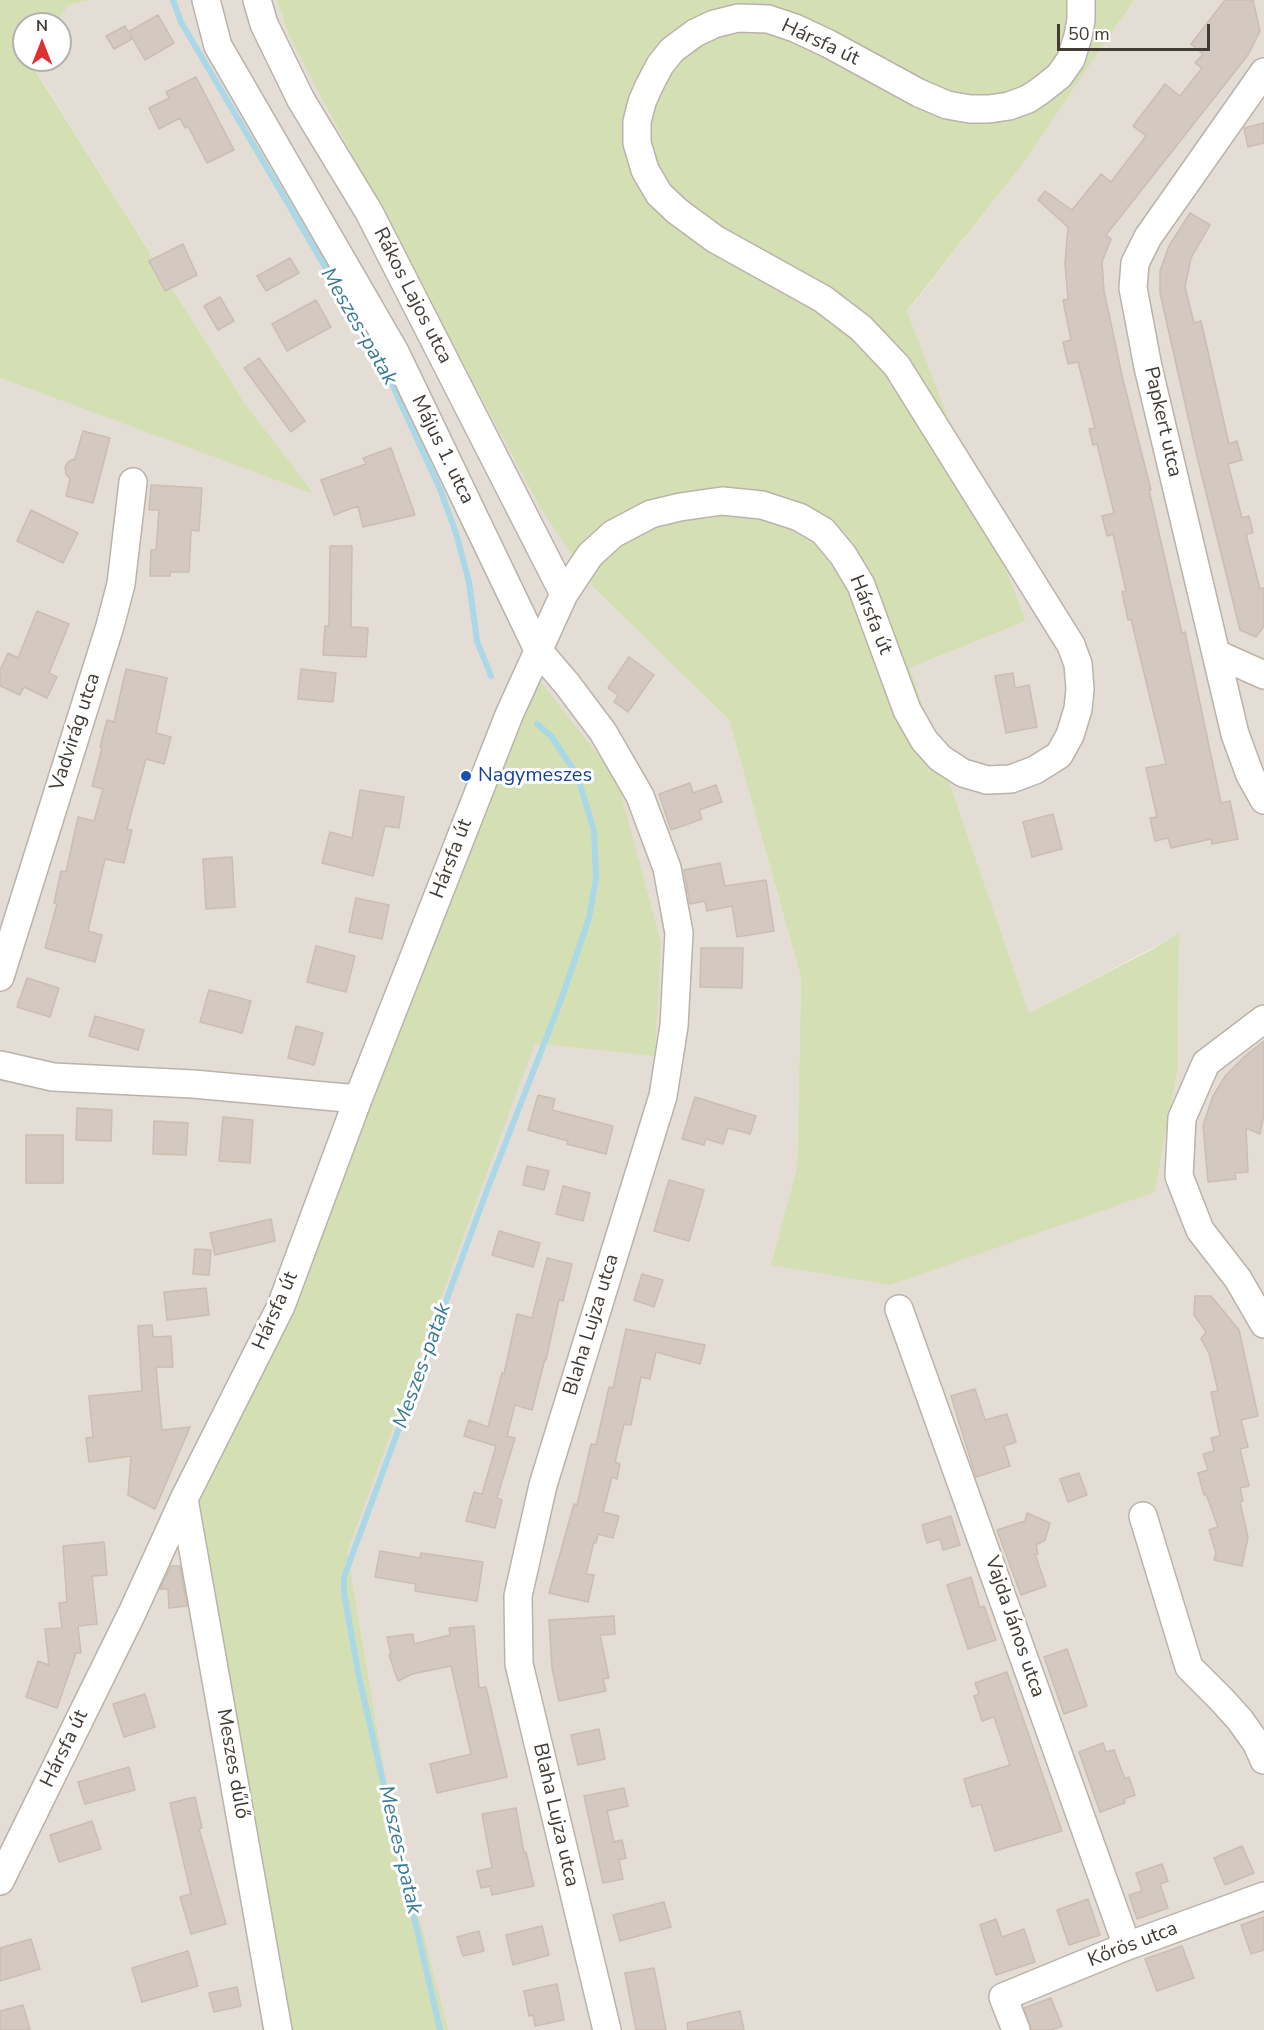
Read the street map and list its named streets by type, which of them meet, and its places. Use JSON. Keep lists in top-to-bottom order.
{
  "streets": {
    "street": [
      "Hársfa út",
      "Rákos Lajos utca",
      "Papkert utca",
      "Május 1. utca",
      "Vadvirág utca",
      "Blaha Lujza utca",
      "Vajda János utca",
      "Meszes dűlő",
      "Kőrös utca"
    ]
  },
  "crossings": [
    ["Hársfa út", "Rákos Lajos utca"],
    ["Hársfa út", "Május 1. utca"],
    ["Hársfa út", "Blaha Lujza utca"],
    ["Hársfa út", "Meszes dűlő"],
    ["Május 1. utca", "Blaha Lujza utca"],
    ["Vajda János utca", "Kőrös utca"]
  ],
  "water": ["Meszes-patak"],
  "places": ["Nagymeszes"],
  "scale_bar": "50 m",
  "north": "top"
}
